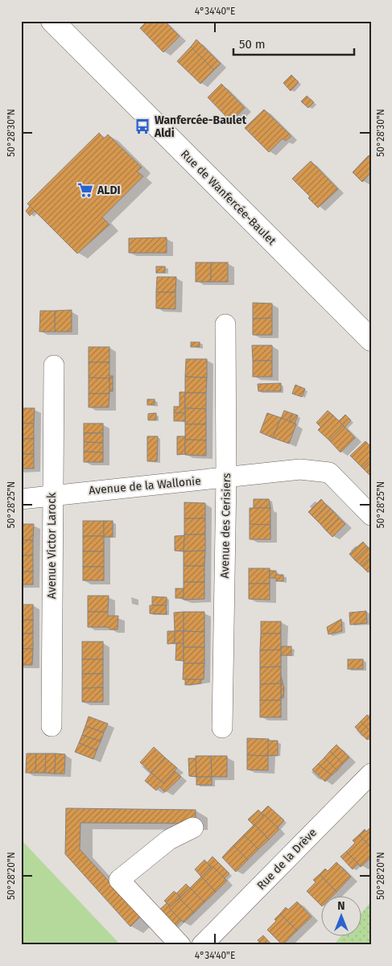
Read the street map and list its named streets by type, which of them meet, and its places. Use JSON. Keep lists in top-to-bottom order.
{
  "streets": {
    "main road": ["Rue de Wanfercée-Baulet"],
    "street": [
      "Avenue de la Wallonie",
      "Avenue des Cerisiers",
      "Avenue Victor Larock",
      "Rue de la Drève"
    ]
  },
  "crossings": [
    ["Avenue de la Wallonie", "Avenue des Cerisiers"],
    ["Avenue de la Wallonie", "Avenue Victor Larock"]
  ],
  "places": {
    "bus stop": ["Wanfercée-Baulet Aldi"],
    "supermarket": ["ALDI"]
  },
  "scale_bar": "50 m",
  "north": "top",
  "coordinates": [
    "4°34'40\"E",
    "50°28'30\"N",
    "50°28'25\"N",
    "50°28'20\"N"
  ]
}
